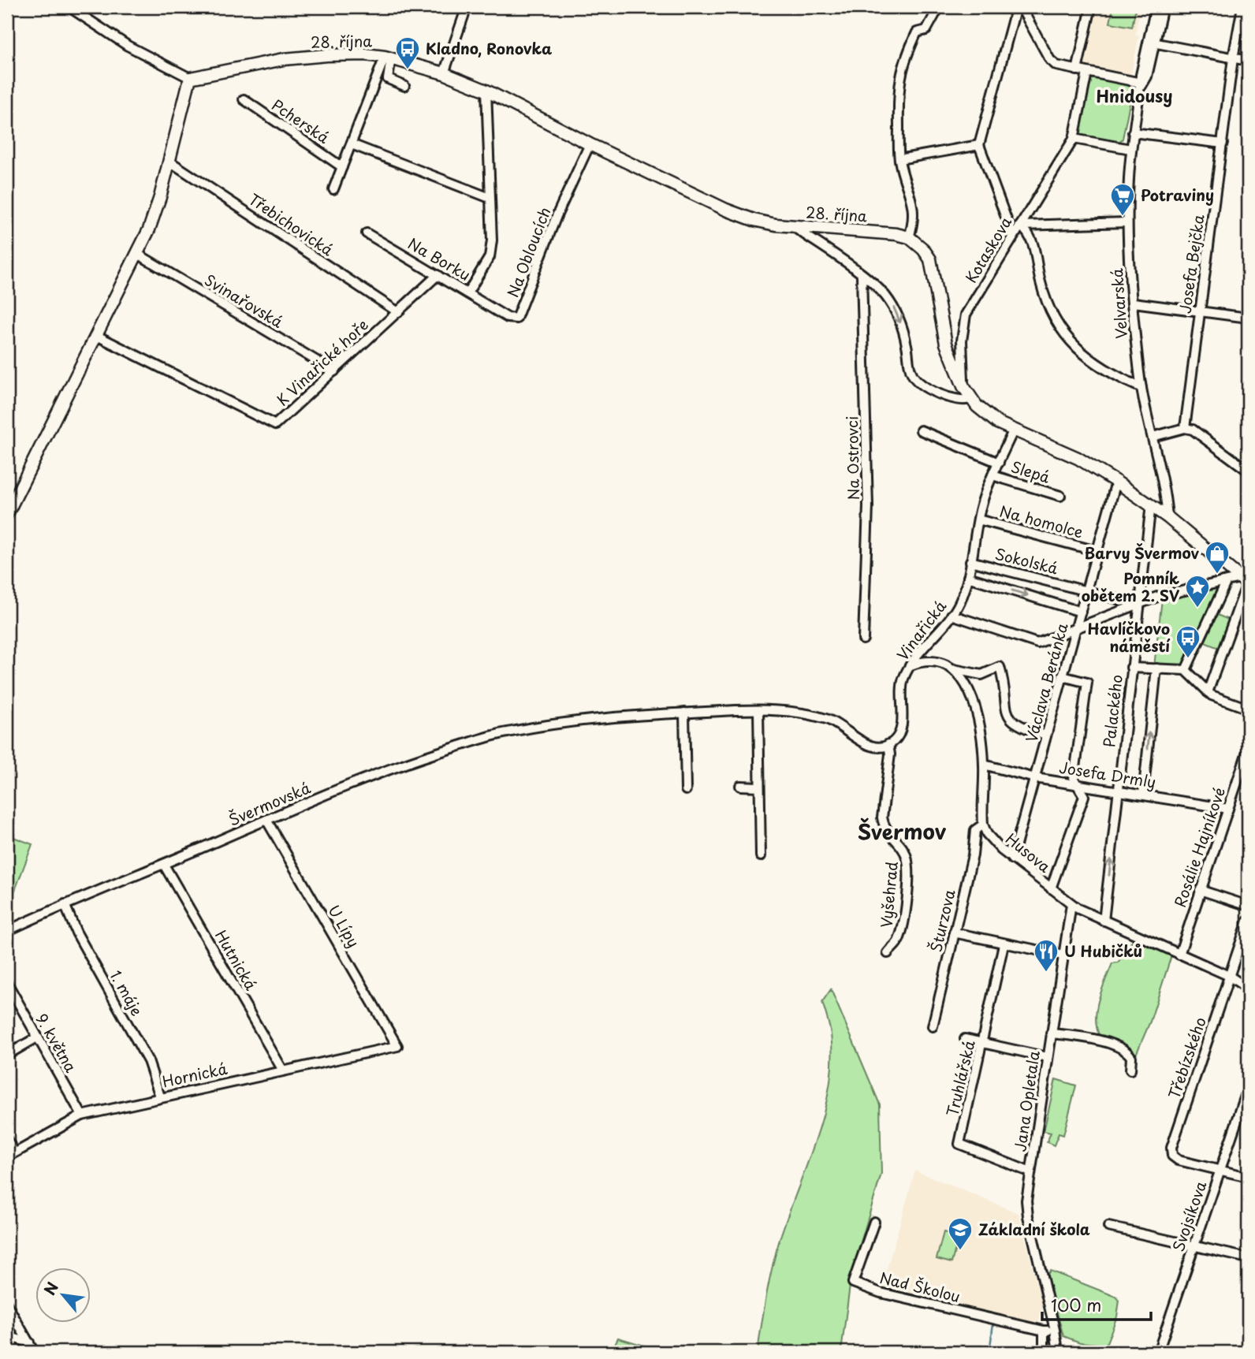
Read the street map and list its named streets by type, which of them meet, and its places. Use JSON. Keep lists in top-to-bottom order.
{
  "streets": {
    "main road": ["28. října"],
    "street": [
      "Pcherská",
      "Třebichovická",
      "Kotaskova",
      "Na Obloucích",
      "Na Borku",
      "Josefa Bejčka",
      "Svinařovská",
      "Velvarská",
      "K Vinařické hoře",
      "Na Ostrovci",
      "Slepá",
      "Na homolce",
      "Sokolská",
      "Vinařická",
      "Václava Beránka",
      "Palackého",
      "Josefa Drmly",
      "Švermovská",
      "Rosálie Hajníkové",
      "Husova",
      "Vyšehrad",
      "Šturzova",
      "U Lípy",
      "Hutnická",
      "1. máje",
      "9. května",
      "Třebízského",
      "Hornická",
      "Truhlářská",
      "Jana Opletala",
      "Svojsíkova",
      "Nad Školou"
    ]
  },
  "crossings": [
    ["28. října", "Na Obloucích"],
    ["28. října", "Na Borku"],
    ["Třebichovická", "K Vinařické hoře"],
    ["Na Obloucích", "Na Borku"],
    ["Na Borku", "K Vinařické hoře"],
    ["Svinařovská", "K Vinařické hoře"],
    ["Slepá", "Vinařická"],
    ["Na homolce", "Vinařická"],
    ["Na homolce", "Václava Beránka"],
    ["Sokolská", "Vinařická"],
    ["Sokolská", "Václava Beránka"],
    ["Sokolská", "Palackého"],
    ["Vinařická", "Vyšehrad"],
    ["Václava Beránka", "Josefa Drmly"],
    ["Václava Beránka", "Husova"],
    ["Palackého", "Josefa Drmly"],
    ["Palackého", "Husova"],
    ["Josefa Drmly", "Rosálie Hajníkové"],
    ["Švermovská", "U Lípy"],
    ["Švermovská", "Hutnická"],
    ["Švermovská", "1. máje"],
    ["Rosálie Hajníkové", "Husova"],
    ["Husova", "Šturzova"],
    ["Husova", "Třebízského"],
    ["Husova", "Jana Opletala"],
    ["U Lípy", "Hornická"],
    ["Hutnická", "Hornická"],
    ["1. máje", "Hornická"],
    ["9. května", "Hornická"],
    ["Třebízského", "Svojsíkova"],
    ["Truhlářská", "Jana Opletala"]
  ],
  "districts": ["Hnidousy", "Švermov"],
  "places": {
    "bus stop": ["Kladno, Ronovka", "Havlíčkovo náměstí"],
    "supermarket": ["Potraviny"],
    "shop": ["Barvy Švermov"],
    "place": ["Pomník obětem 2. SV"],
    "restaurant": ["U Hubičků"],
    "school or university": ["Základní škola"]
  },
  "scale_bar": "100 m",
  "north": "top left"
}
